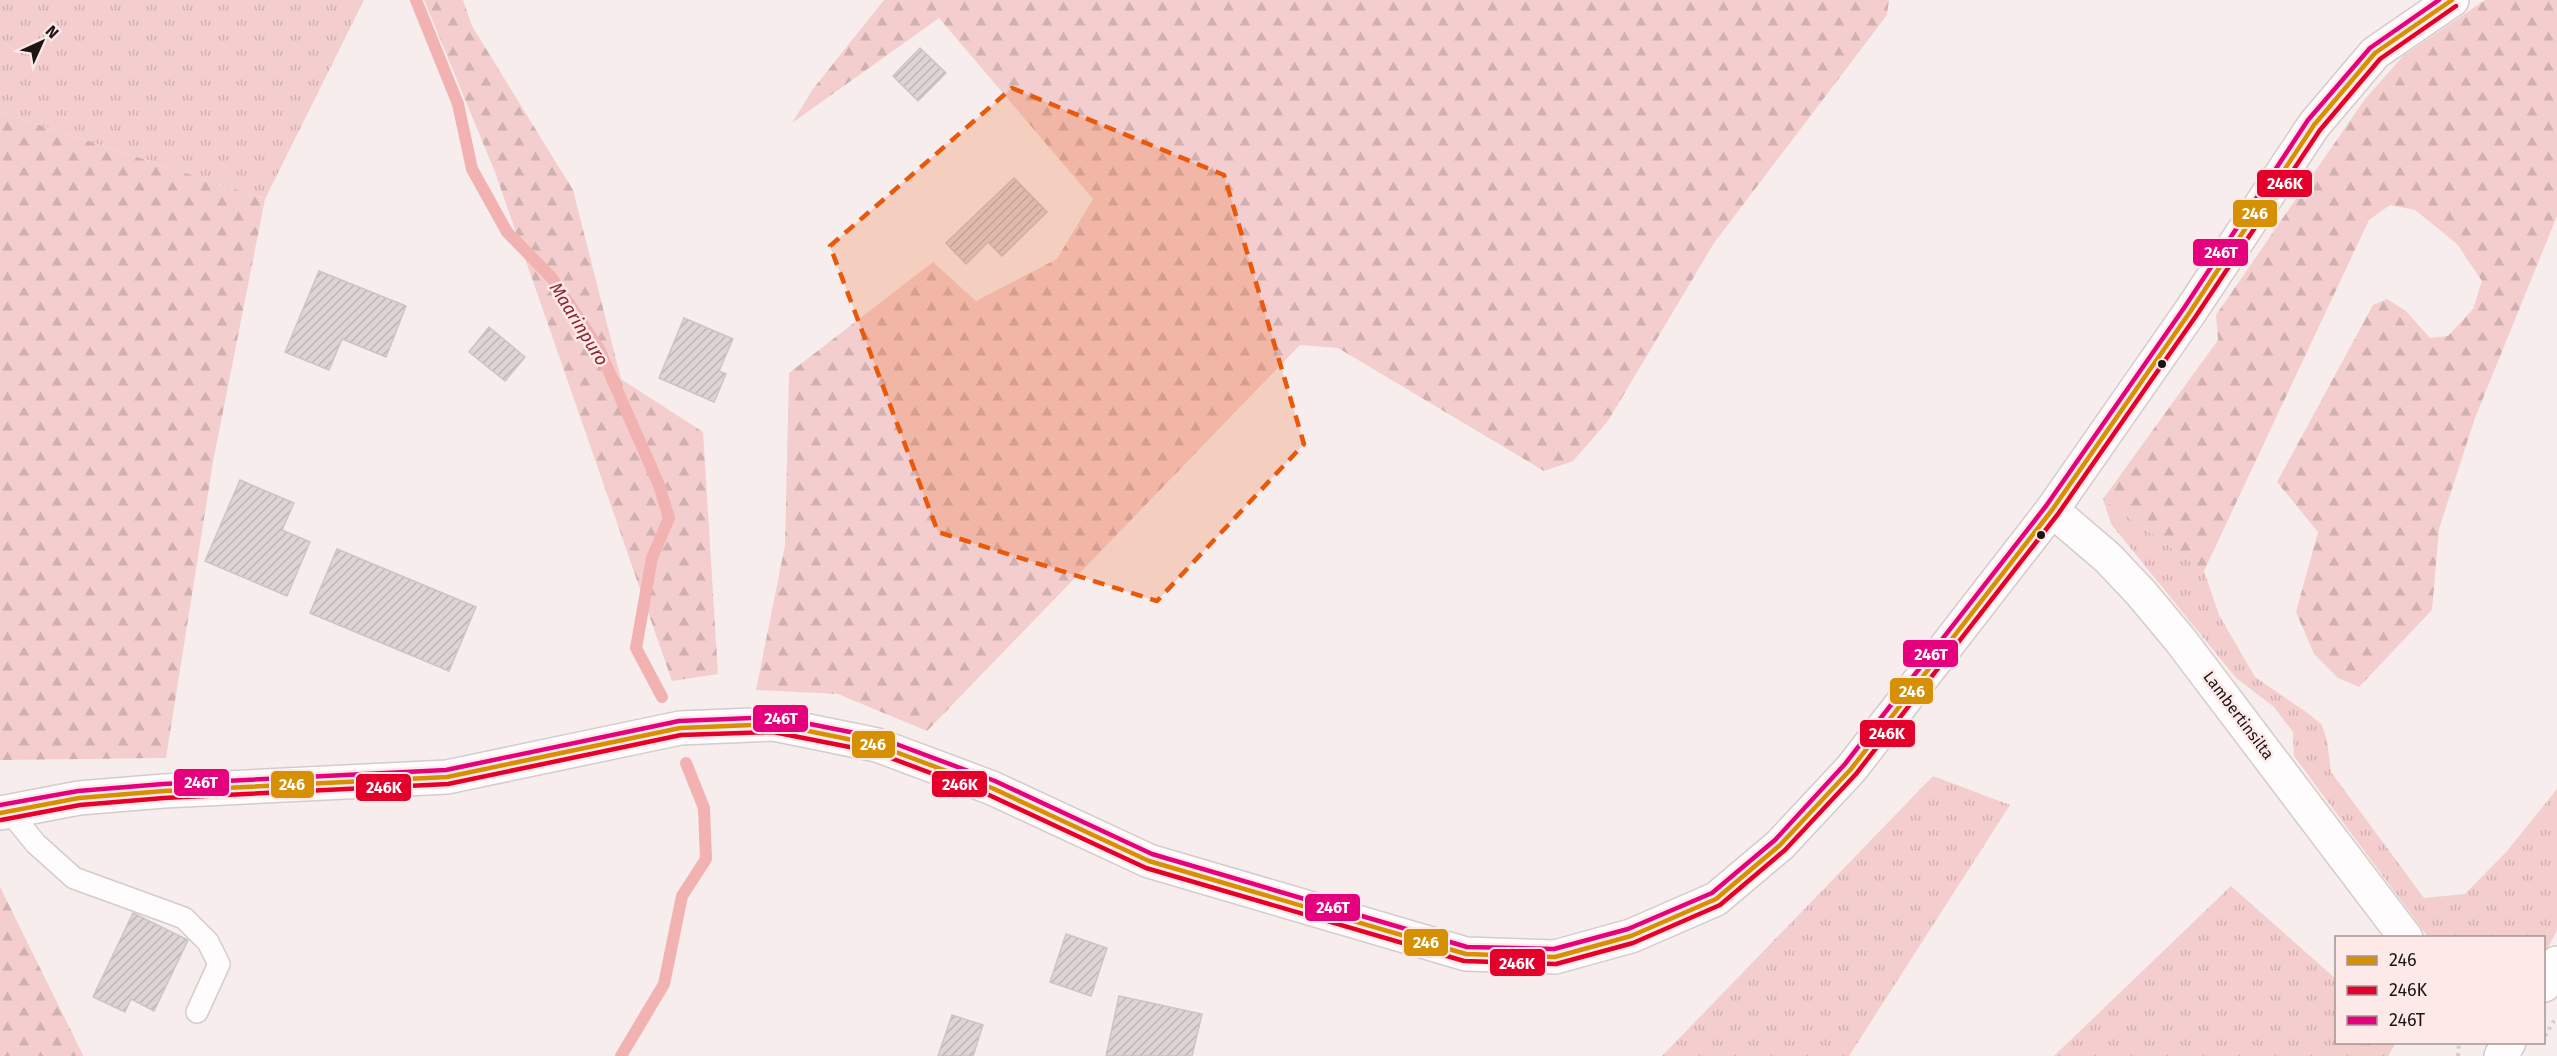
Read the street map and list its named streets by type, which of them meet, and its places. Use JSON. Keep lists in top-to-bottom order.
{
  "streets": {
    "street": ["Lambertinsilta"]
  },
  "water": ["Maarinpuro"],
  "lines": ["transit line 246", "transit line 246T", "transit line 246K"],
  "legend": ["246", "246K", "246T"],
  "north": "top right"
}
